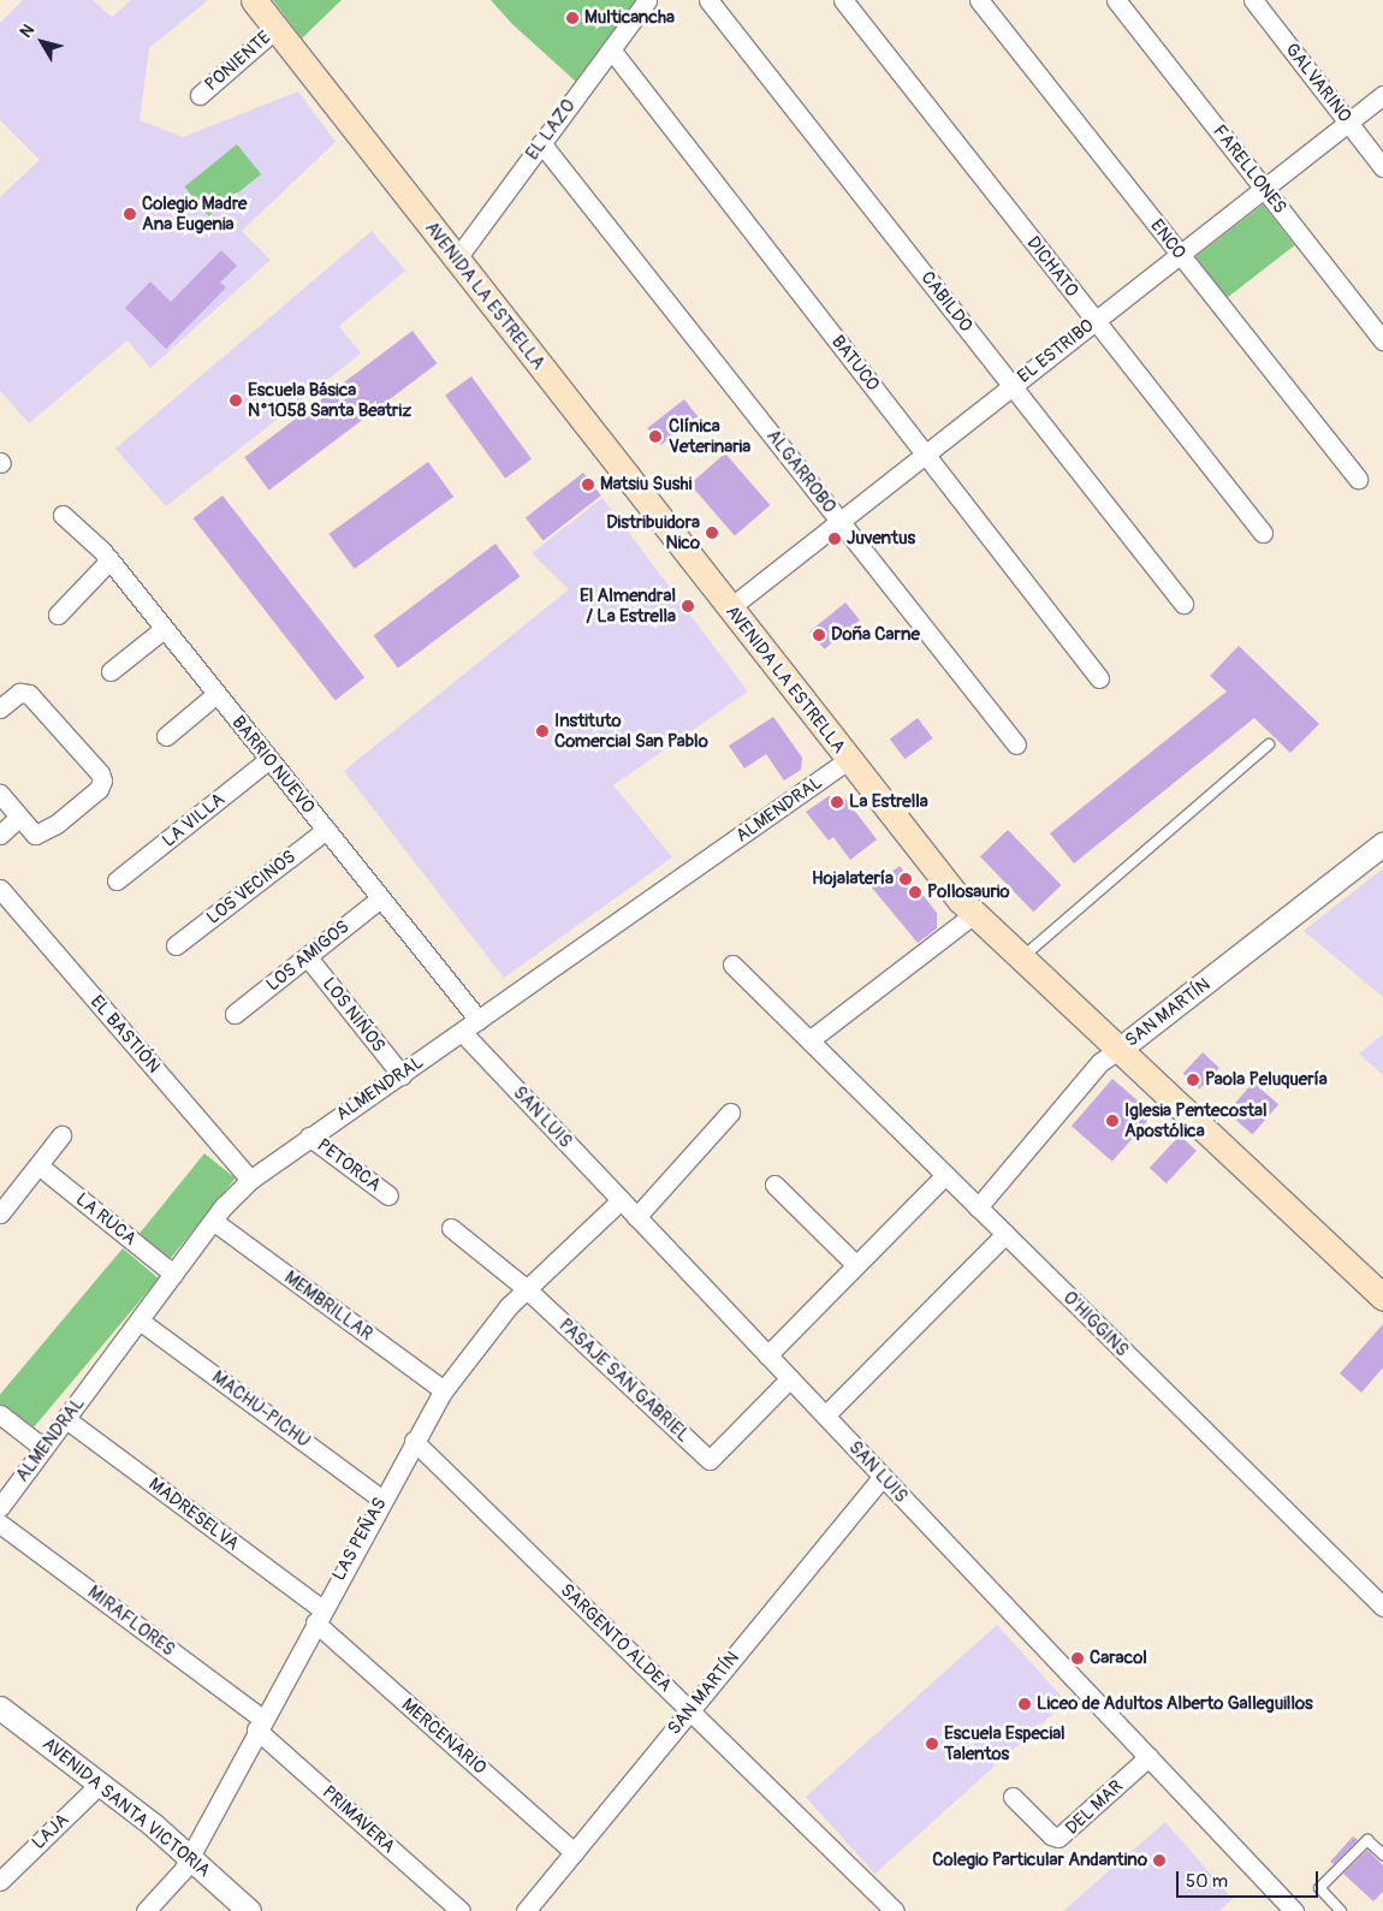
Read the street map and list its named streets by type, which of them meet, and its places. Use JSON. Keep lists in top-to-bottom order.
{
  "streets": {
    "main road": ["AVENIDA LA ESTRELLA"],
    "street": [
      "PONIENTE",
      "GALVARINO",
      "EL LAZO",
      "FARELLONES",
      "ENCO",
      "DICHATO",
      "CABILDO",
      "EL ESTRIBO",
      "BATUCO",
      "ALGARROBO",
      "BARRIO NUEVO",
      "ALMENDRAL",
      "LA VILLA",
      "LOS VECINOS",
      "LOS AMIGOS",
      "SAN MARTÍN",
      "LOS NIÑOS",
      "EL BASTIÓN",
      "SAN LUIS",
      "PETORCA",
      "LA RUCA",
      "MEMBRILLAR",
      "O'HIGGINS",
      "PASAJE SAN GABRIEL",
      "MACHU-PICHU",
      "MADRESELVA",
      "LAS PEÑAS",
      "MIRAFLORES",
      "SARGENTO ALDEA",
      "MERCENARIO",
      "AVENIDA SANTA VICTORIA",
      "DEL MAR",
      "PRIMAVERA",
      "LAJA"
    ]
  },
  "crossings": [
    ["PONIENTE", "AVENIDA LA ESTRELLA"],
    ["GALVARINO", "EL ESTRIBO"],
    ["EL LAZO", "AVENIDA LA ESTRELLA"],
    ["EL LAZO", "BATUCO"],
    ["EL LAZO", "ALGARROBO"],
    ["FARELLONES", "EL ESTRIBO"],
    ["ENCO", "EL ESTRIBO"],
    ["DICHATO", "EL ESTRIBO"],
    ["AVENIDA LA ESTRELLA", "EL ESTRIBO"],
    ["AVENIDA LA ESTRELLA", "ALMENDRAL"],
    ["AVENIDA LA ESTRELLA", "SAN MARTÍN"],
    ["CABILDO", "EL ESTRIBO"],
    ["EL ESTRIBO", "BATUCO"],
    ["EL ESTRIBO", "ALGARROBO"],
    ["BARRIO NUEVO", "ALMENDRAL"],
    ["BARRIO NUEVO", "LA VILLA"],
    ["BARRIO NUEVO", "LOS VECINOS"],
    ["BARRIO NUEVO", "LOS AMIGOS"],
    ["ALMENDRAL", "LOS NIÑOS"],
    ["ALMENDRAL", "EL BASTIÓN"],
    ["ALMENDRAL", "SAN LUIS"],
    ["ALMENDRAL", "PETORCA"],
    ["ALMENDRAL", "LA RUCA"],
    ["ALMENDRAL", "MEMBRILLAR"],
    ["ALMENDRAL", "MACHU-PICHU"],
    ["ALMENDRAL", "MADRESELVA"],
    ["LOS AMIGOS", "LOS NIÑOS"],
    ["SAN MARTÍN", "SAN LUIS"],
    ["SAN MARTÍN", "O'HIGGINS"],
    ["SAN MARTÍN", "SARGENTO ALDEA"],
    ["SAN MARTÍN", "MERCENARIO"],
    ["SAN LUIS", "PASAJE SAN GABRIEL"],
    ["SAN LUIS", "LAS PEÑAS"],
    ["SAN LUIS", "DEL MAR"],
    ["MEMBRILLAR", "LAS PEÑAS"],
    ["PASAJE SAN GABRIEL", "LAS PEÑAS"],
    ["MACHU-PICHU", "LAS PEÑAS"],
    ["MADRESELVA", "LAS PEÑAS"],
    ["MADRESELVA", "MERCENARIO"],
    ["LAS PEÑAS", "MIRAFLORES"],
    ["LAS PEÑAS", "SARGENTO ALDEA"],
    ["LAS PEÑAS", "MERCENARIO"],
    ["LAS PEÑAS", "AVENIDA SANTA VICTORIA"],
    ["LAS PEÑAS", "PRIMAVERA"],
    ["MIRAFLORES", "PRIMAVERA"],
    ["AVENIDA SANTA VICTORIA", "LAJA"]
  ],
  "places": [
    "Multicancha",
    "Colegio Madre Ana Eugenia",
    "Escuela Básica N°1058 Santa Beatriz",
    "Clínica Veterinaria",
    "Matsiu Sushi",
    "Distribuidora Nico",
    "Juventus",
    "El Almendral / La Estrella",
    "Doña Carne",
    "Instituto Comercial San Pablo",
    "La Estrella",
    "Hojalatería",
    "Pollosaurio",
    "Paola Peluquería",
    "Iglesia Pentecostal Apostólica",
    "Caracol",
    "Liceo de Adultos Alberto Galleguillos",
    "Escuela Especial Talentos",
    "Colegio Particular Andantino"
  ],
  "scale_bar": "50 m",
  "north": "top left"
}
